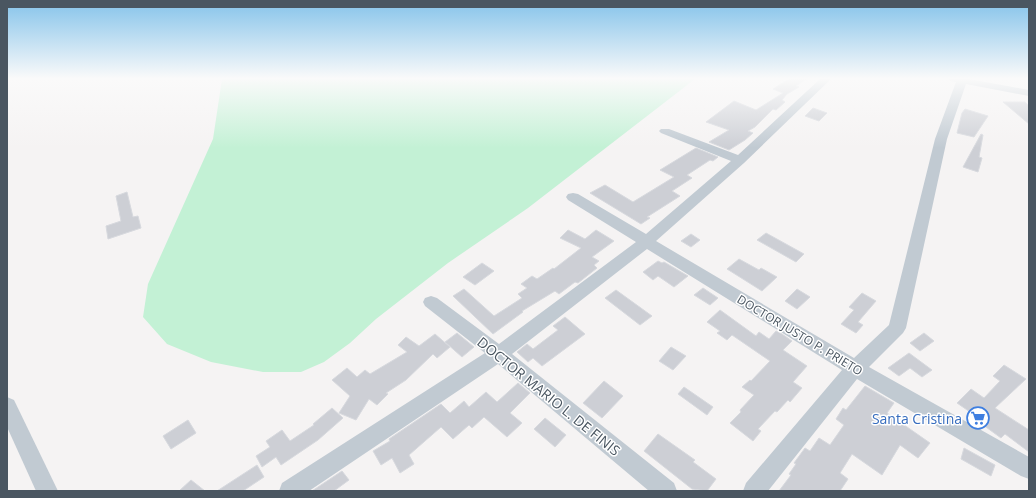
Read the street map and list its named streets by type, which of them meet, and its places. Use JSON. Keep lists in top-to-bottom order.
{
  "streets": {
    "street": ["DOCTOR JUSTO P. PRIETO", "DOCTOR MARIO L. DE FINIS"]
  },
  "places": {
    "supermarket": ["Santa Cristina"]
  }
}
